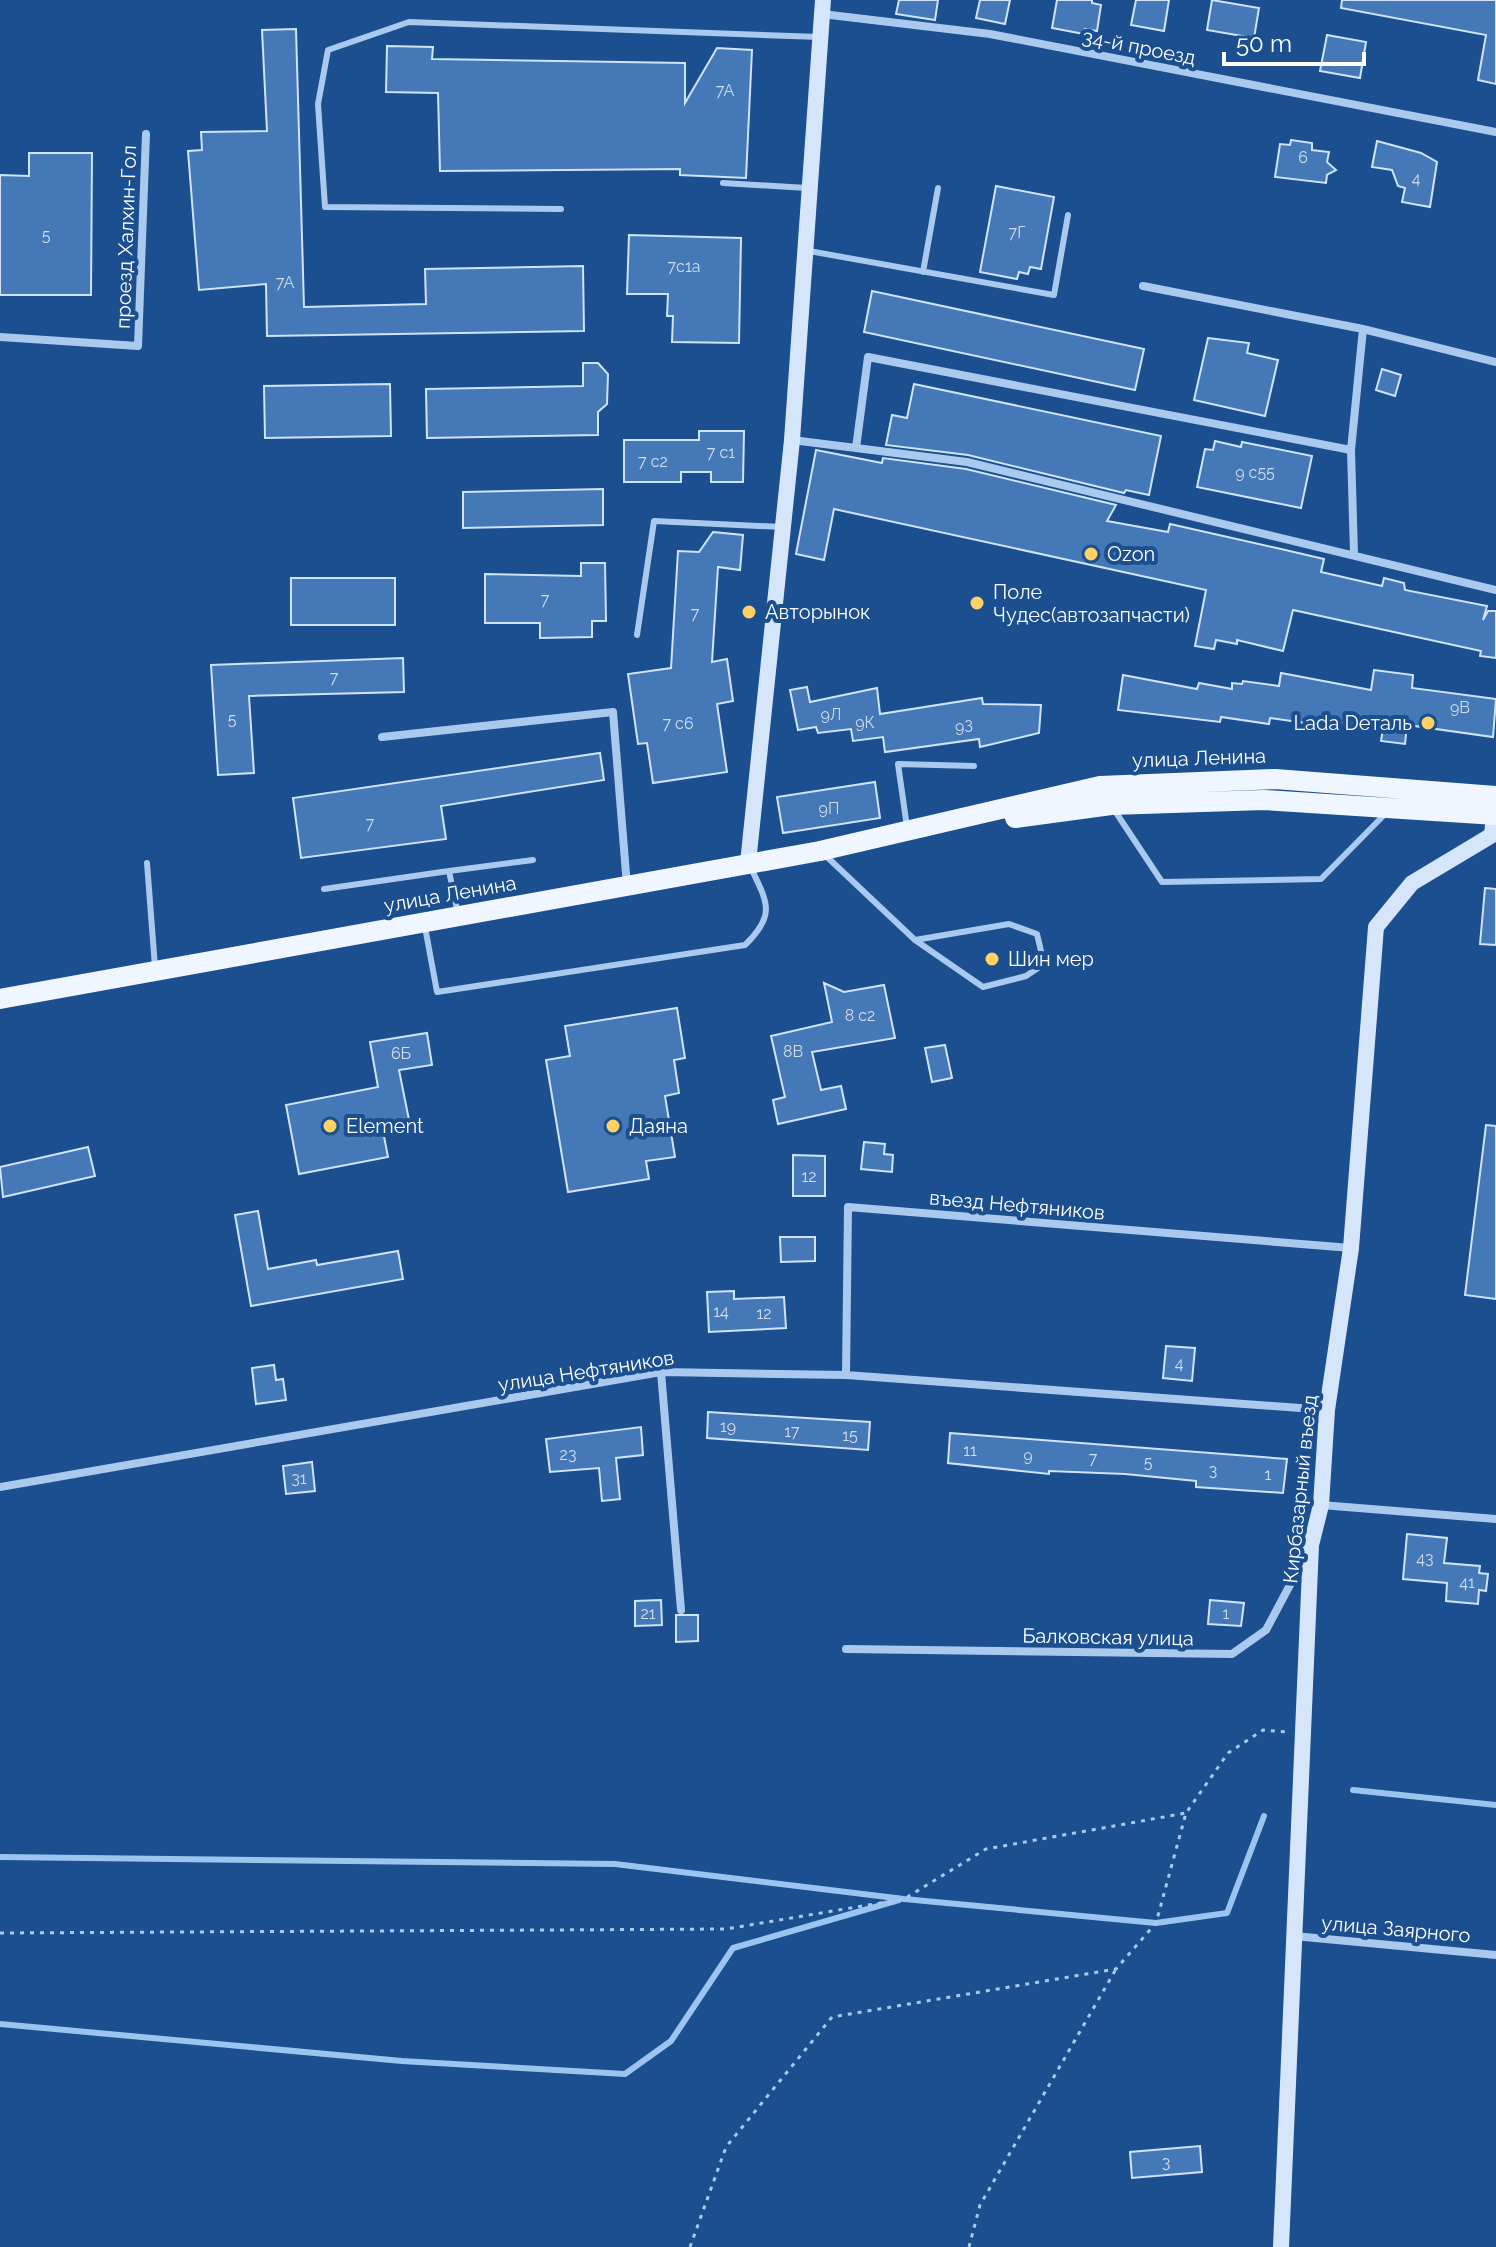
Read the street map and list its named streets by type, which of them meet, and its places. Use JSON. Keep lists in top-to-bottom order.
{
  "streets": {
    "main road": ["улица Ленина"],
    "street": [
      "34-й проезд",
      "проезд Халхин-Гол",
      "въезд Нефтяников",
      "улица Нефтяников",
      "Кирбазарный въезд",
      "Балковская улица",
      "улица Заярного"
    ]
  },
  "crossings": [
    ["улица Ленина", "Кирбазарный въезд"],
    ["въезд Нефтяников", "улица Нефтяников"],
    ["въезд Нефтяников", "Кирбазарный въезд"],
    ["улица Нефтяников", "Кирбазарный въезд"],
    ["Кирбазарный въезд", "Балковская улица"],
    ["Кирбазарный въезд", "улица Заярного"]
  ],
  "places": [
    "Ozon",
    "Поле Чудес(автозапчасти)",
    "Авторынок",
    "Lada Dеталь",
    "Шин мер",
    "Element",
    "Даяна"
  ],
  "house_numbers": [
    "7А",
    "6",
    "4",
    "7Г",
    "5",
    "7с1а",
    "7А",
    "7 с1",
    "7 с2",
    "9 с55",
    "7",
    "7",
    "7",
    "9В",
    "9Л",
    "5",
    "9К",
    "7 с6",
    "9З",
    "9П",
    "7",
    "8 с2",
    "8В",
    "6Б",
    "12",
    "14",
    "12",
    "4",
    "19",
    "17",
    "15",
    "11",
    "23",
    "9",
    "7",
    "5",
    "3",
    "1",
    "31",
    "43",
    "41",
    "21",
    "1",
    "3"
  ],
  "scale_bar": "50 m"
}
